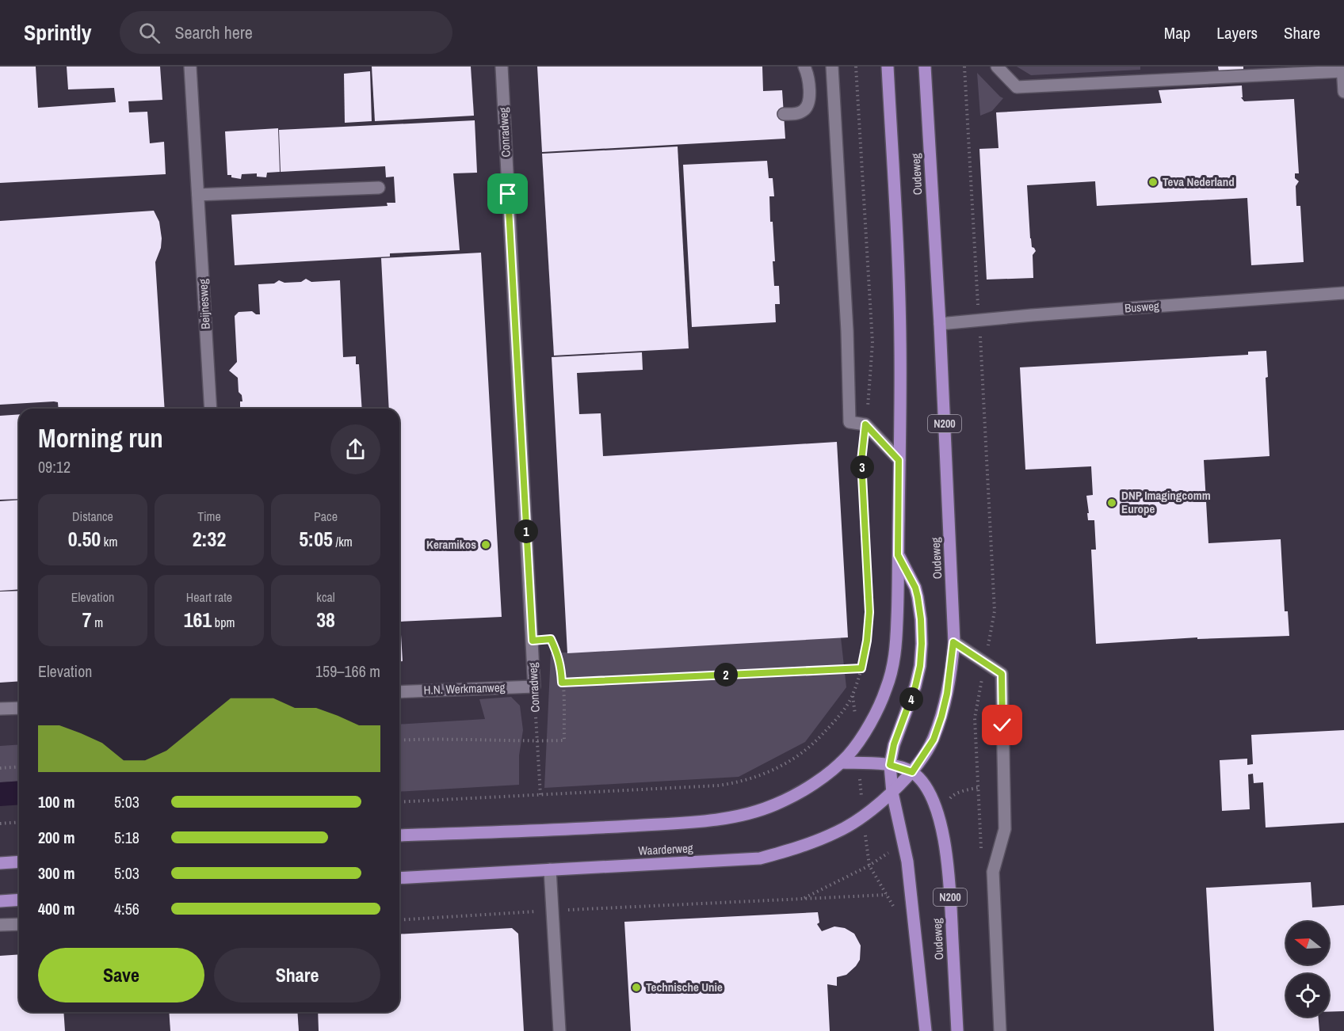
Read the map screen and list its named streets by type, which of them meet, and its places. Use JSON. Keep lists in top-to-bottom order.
{
  "streets": {
    "main road": ["Oudeweg", "N200", "Waarderweg"],
    "street": [
      "Conradweg",
      "Beijnesweg",
      "Busweg",
      "H.N. Werkmanweg"
    ]
  },
  "crossings": [
    ["Conradweg", "H.N. Werkmanweg"],
    ["Oudeweg", "Busweg"],
    ["Oudeweg", "Waarderweg"]
  ],
  "places": [
    "Teva Nederland",
    "DNP Imagingcomm Europe",
    "Keramikos",
    "Technische Unie"
  ],
  "north": "left",
  "page": {
    "header": "Sprintly",
    "search": "Search here",
    "nav": ["Map", "Layers", "Share"],
    "heading": ["Morning run", "09:12"],
    "pins": [
      "3",
      "1",
      "2",
      "4"
    ],
    "stats": [
      ["Distance", "0.50 km"],
      ["Time", "2:32"],
      ["Pace", "5:05 /km"],
      ["Elevation", "7 m"],
      ["Heart rate", "161 bpm"],
      ["kcal", "38"]
    ],
    "chart": ["Elevation", "159–166 m"],
    "list": [
      {
        "name": "100 m",
        "note": "5:03"
      },
      {
        "name": "200 m",
        "note": "5:18"
      },
      {
        "name": "300 m",
        "note": "5:03"
      },
      {
        "name": "400 m",
        "note": "4:56"
      }
    ],
    "buttons": ["Save", "Share"]
  }
}
